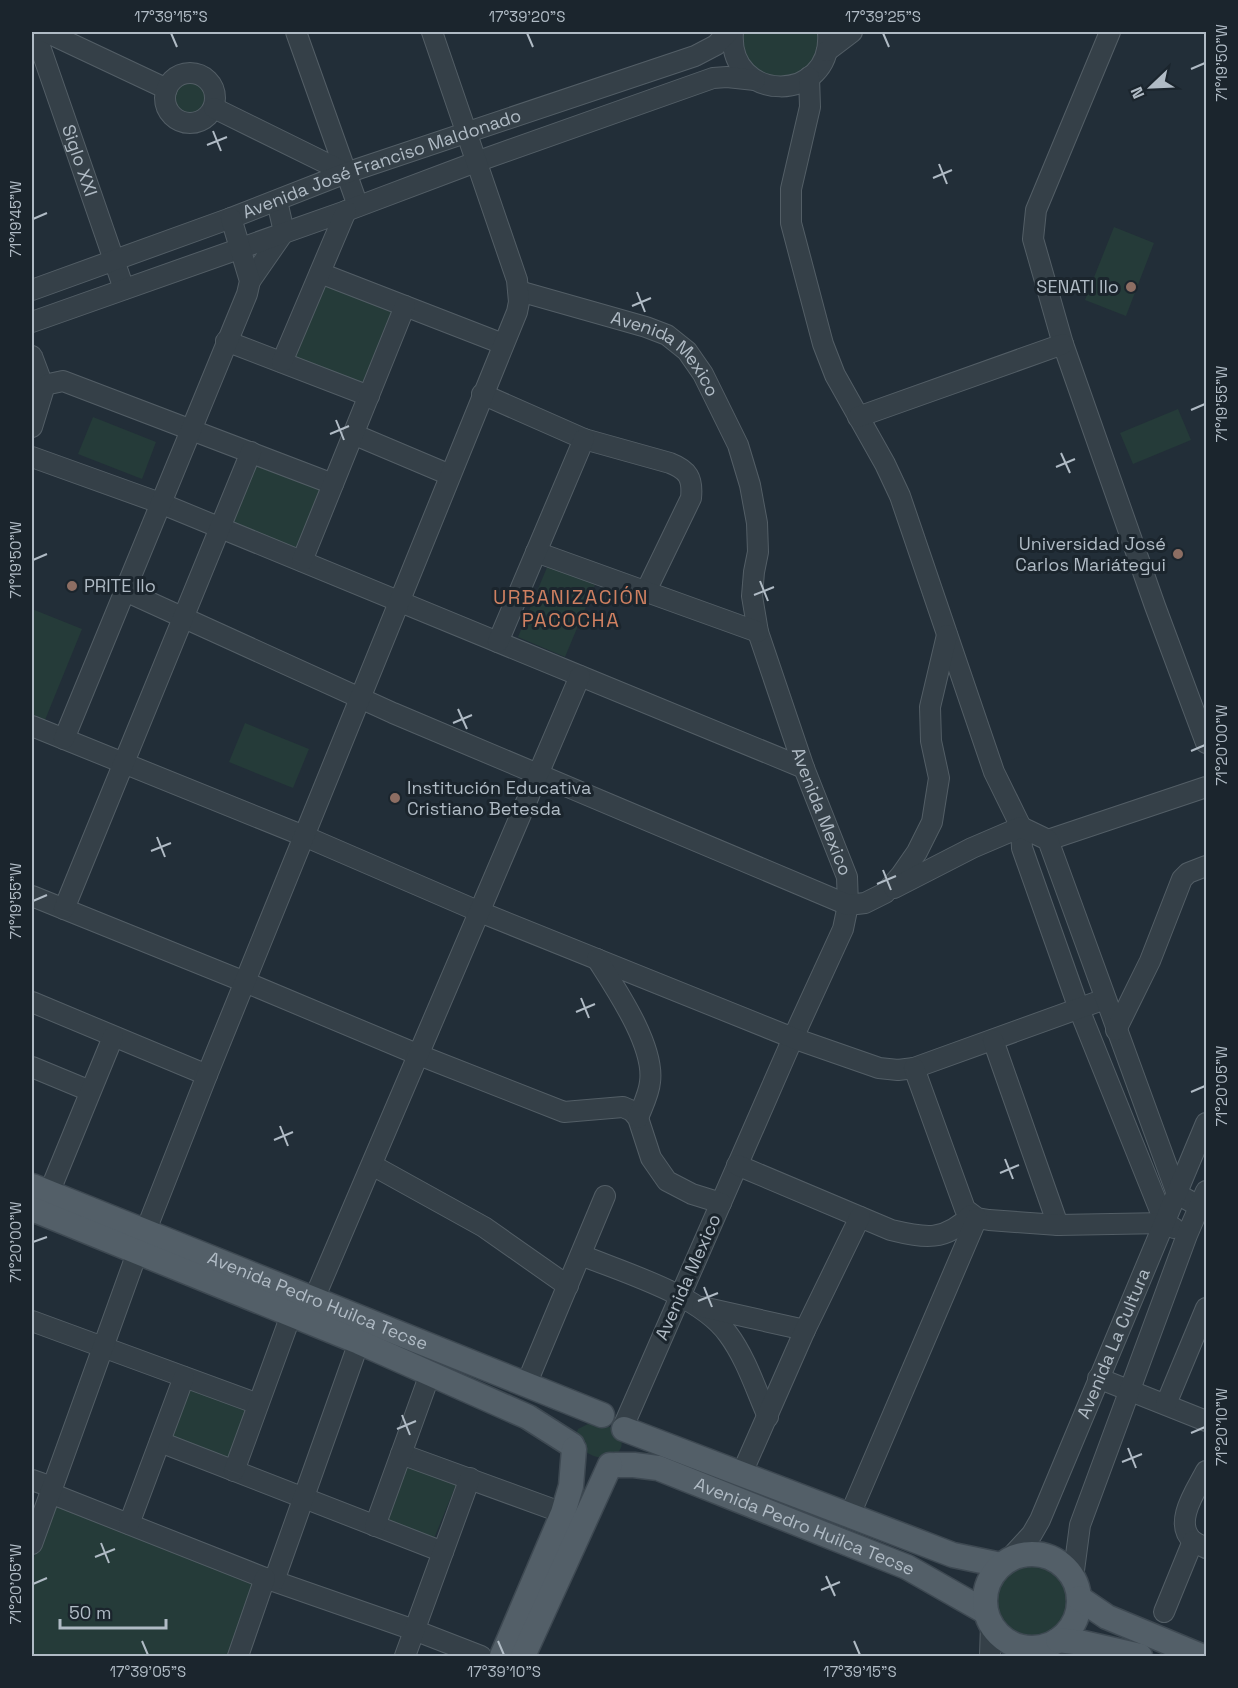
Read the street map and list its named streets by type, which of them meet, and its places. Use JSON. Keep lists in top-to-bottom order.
{
  "streets": {
    "main road": ["Avenida Pedro Huilca Tecse"],
    "street": [
      "Siglo XXI",
      "Avenida José Franciso Maldonado",
      "Avenida Mexico",
      "Avenida La Cultura"
    ]
  },
  "crossings": [
    ["Siglo XXI", "Avenida José Franciso Maldonado"],
    ["Avenida Mexico", "Avenida Pedro Huilca Tecse"],
    ["Avenida Pedro Huilca Tecse", "Avenida La Cultura"]
  ],
  "districts": ["URBANIZACIÓN PACOCHA"],
  "places": [
    "SENATI Ilo",
    "Universidad José Carlos Mariátegui",
    "PRITE Ilo",
    "Institución Educativa Cristiano Betesda"
  ],
  "scale_bar": "50 m",
  "north": "bottom left",
  "coordinates": [
    "17°39'15\"S",
    "17°39'20\"S",
    "17°39'25\"S",
    "71°19'50\"W",
    "71°19'45\"W",
    "71°19'55\"W",
    "71°20'00\"W",
    "71°20'05\"W",
    "71°20'10\"W",
    "17°39'05\"S",
    "17°39'10\"S"
  ]
}
